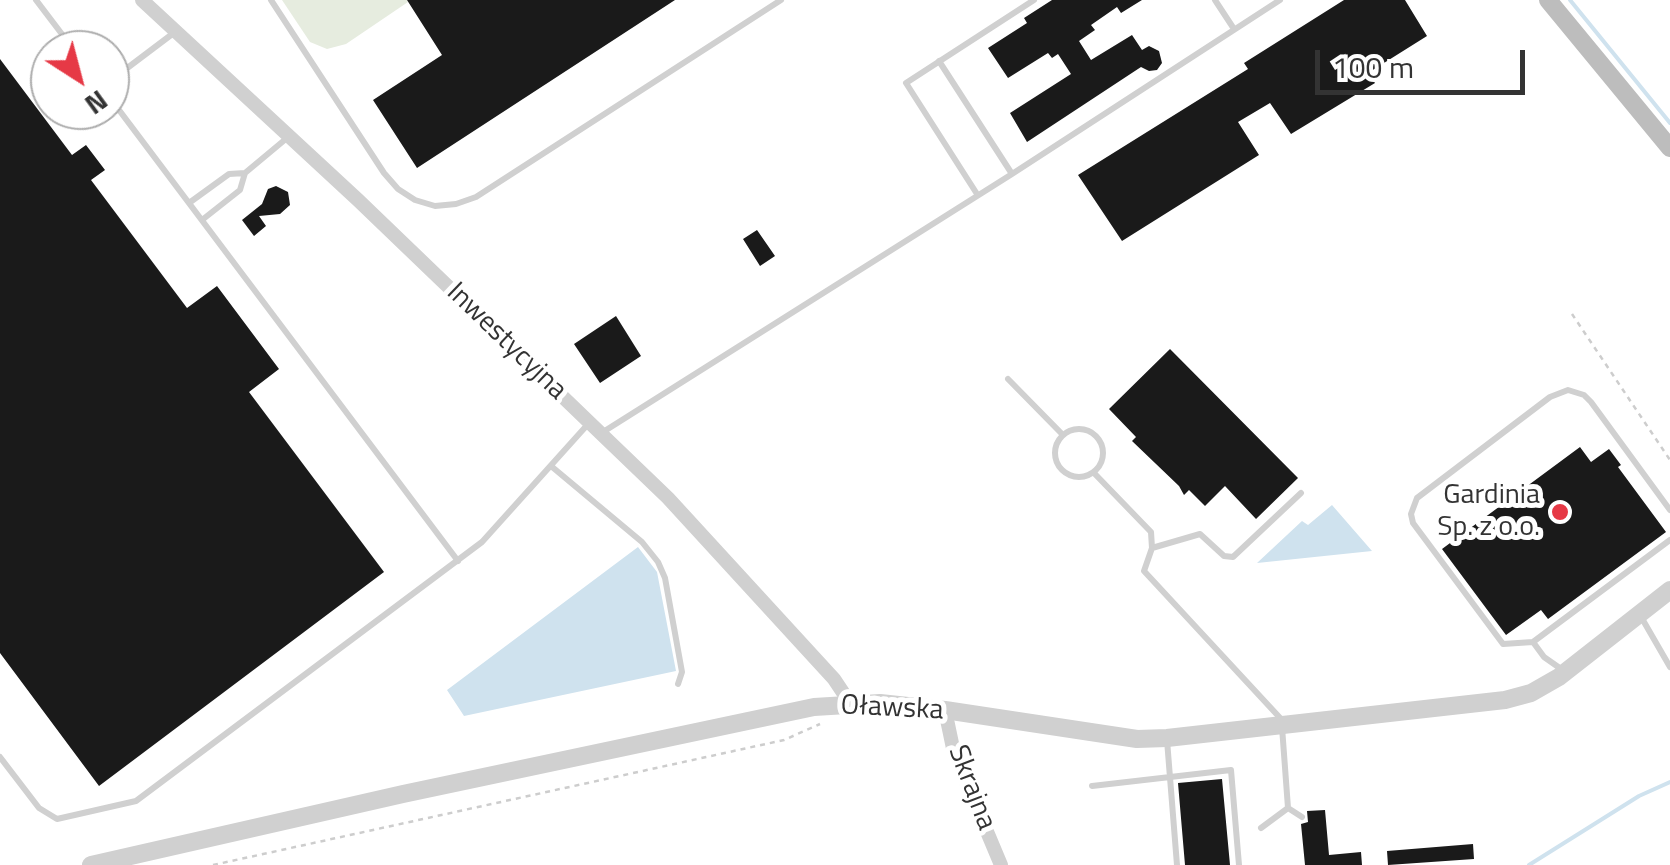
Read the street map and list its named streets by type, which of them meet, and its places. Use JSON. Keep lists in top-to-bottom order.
{
  "streets": {
    "street": ["Inwestycyjna", "Oławska", "Skrajna"]
  },
  "crossings": [
    ["Inwestycyjna", "Oławska"],
    ["Oławska", "Skrajna"]
  ],
  "places": ["Gardinia Sp. z o.o."],
  "scale_bar": "100 m",
  "north": "bottom right"
}
